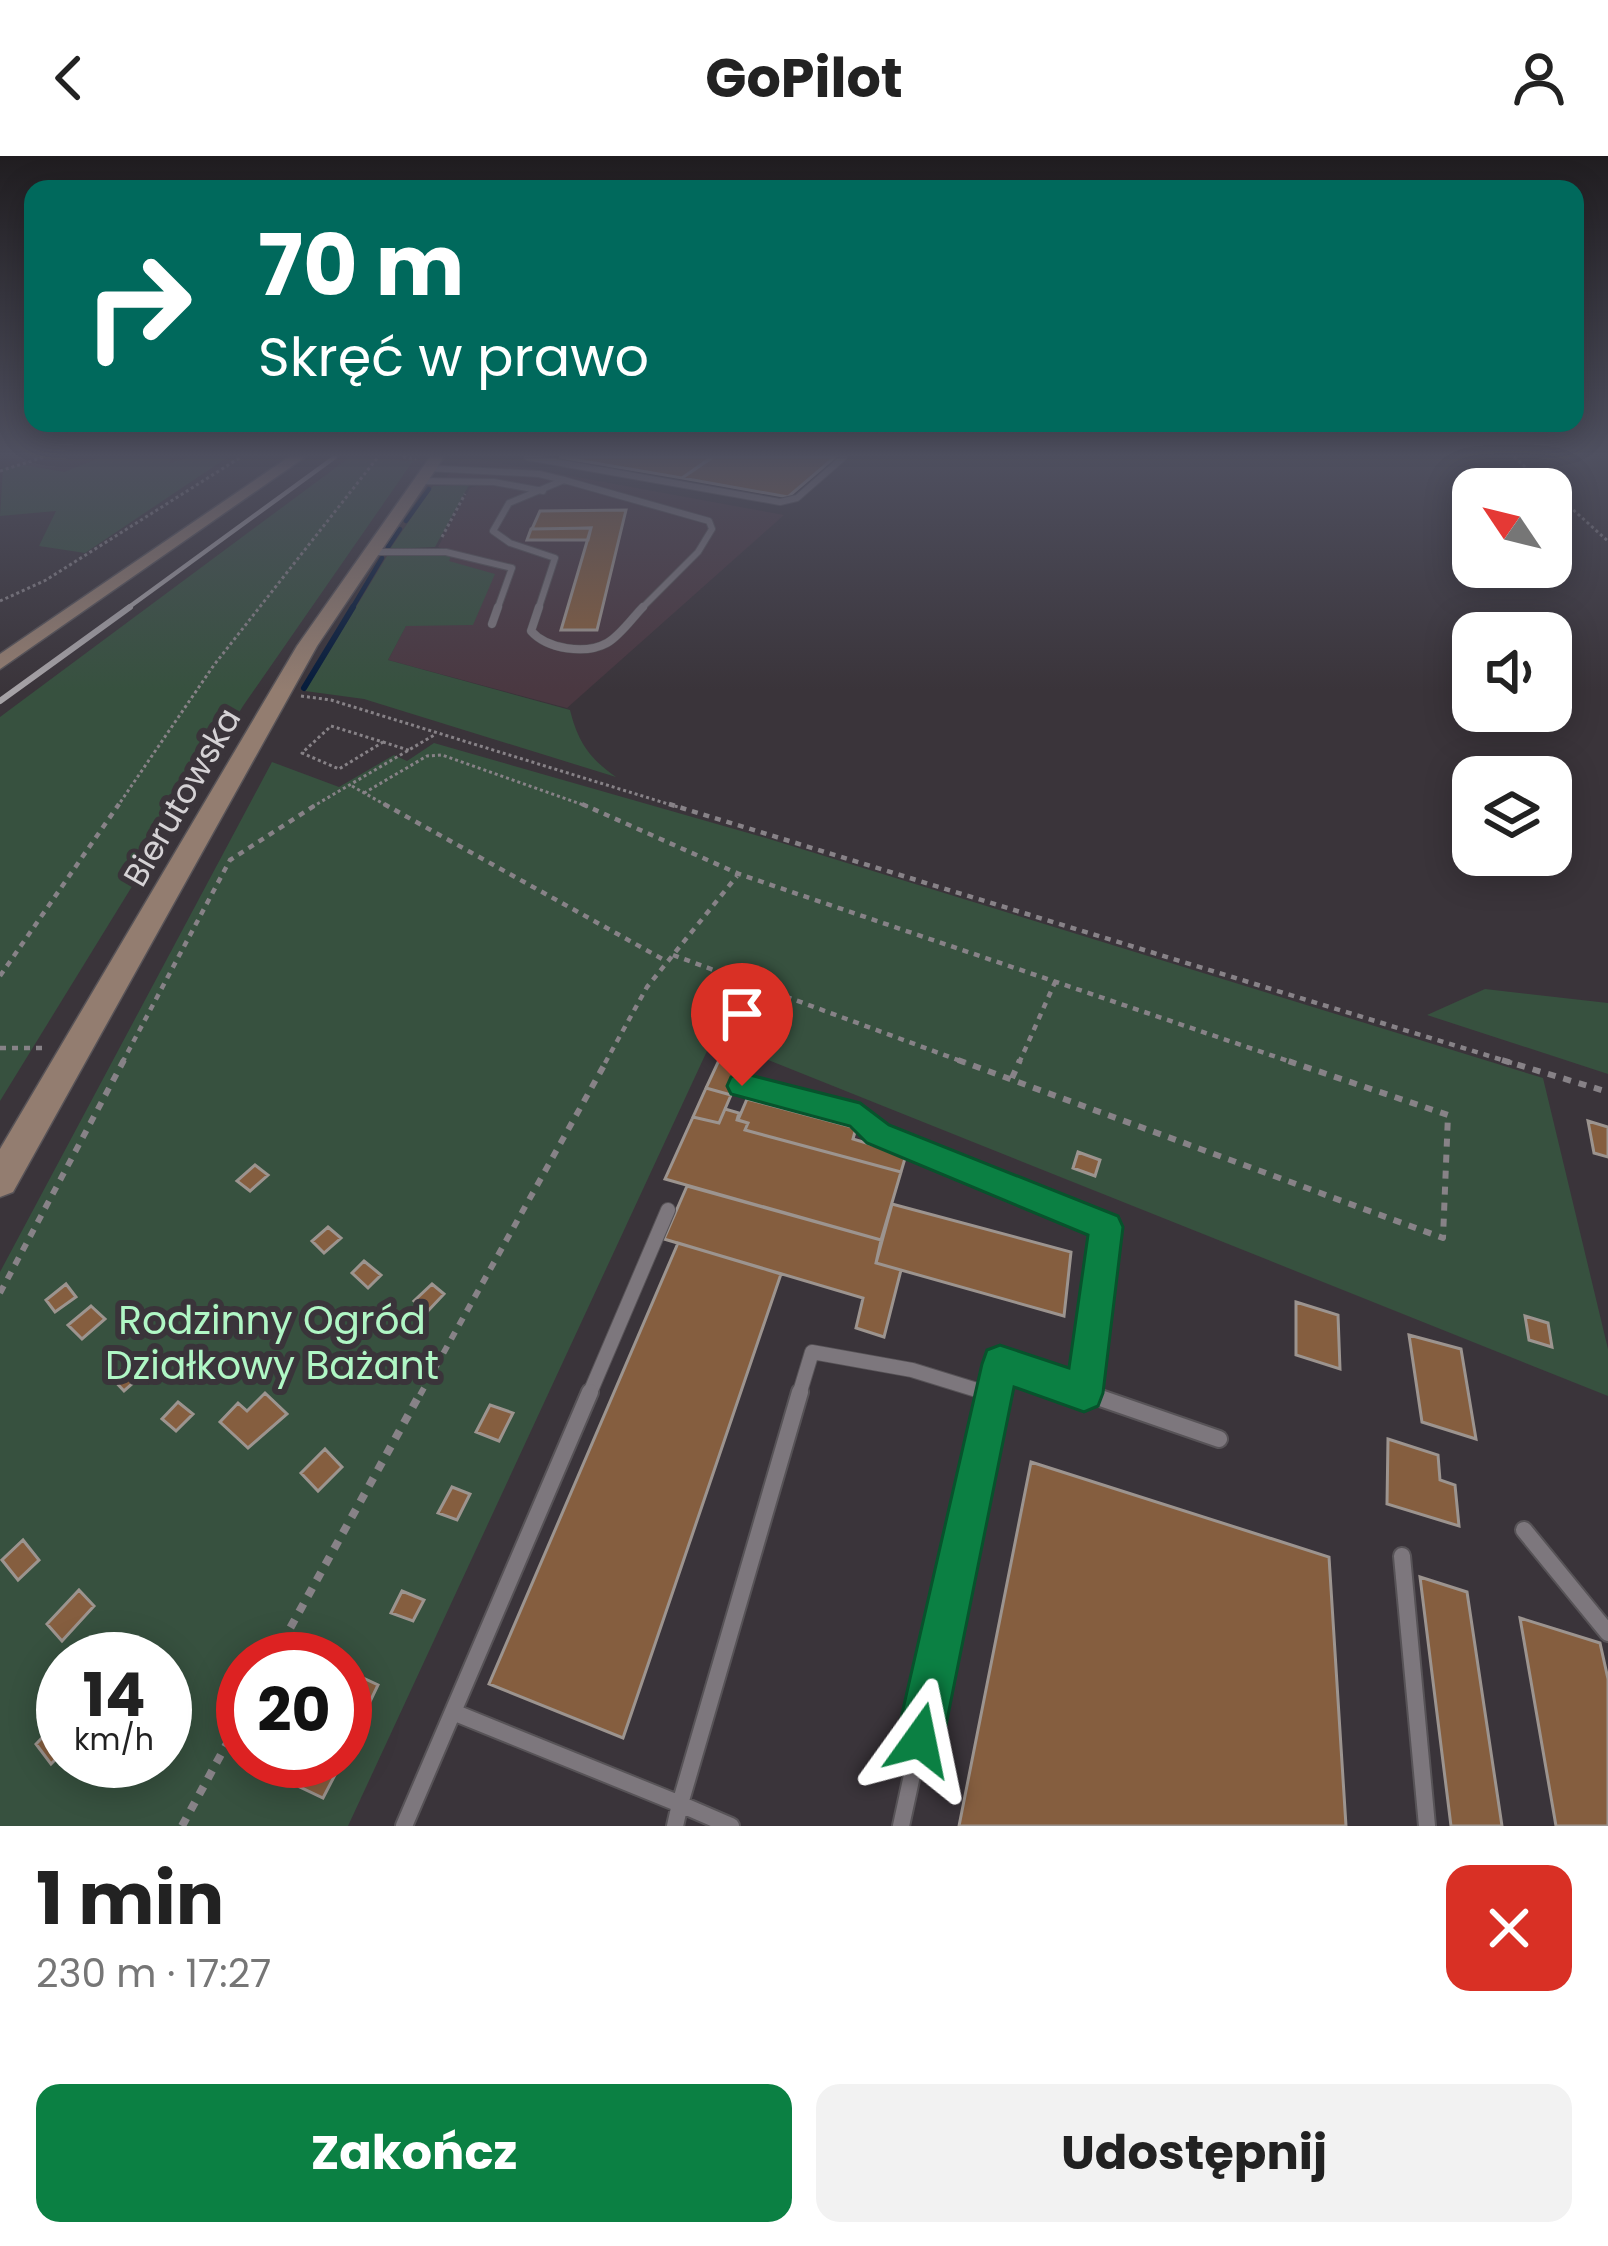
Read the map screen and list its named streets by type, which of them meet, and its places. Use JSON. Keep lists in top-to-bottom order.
{
  "streets": {
    "main road": ["Bierutowska"]
  },
  "parks": ["Rodzinny Ogród Działkowy Bażant"],
  "north": "top left",
  "page": {
    "header": "GoPilot",
    "turn": ["70 m", "Skręć w prawo"],
    "speed": "14 km/h",
    "limit": "20",
    "heading": ["1 min", "230 m · 17:27"],
    "buttons": ["Zakończ", "Udostępnij"]
  }
}
